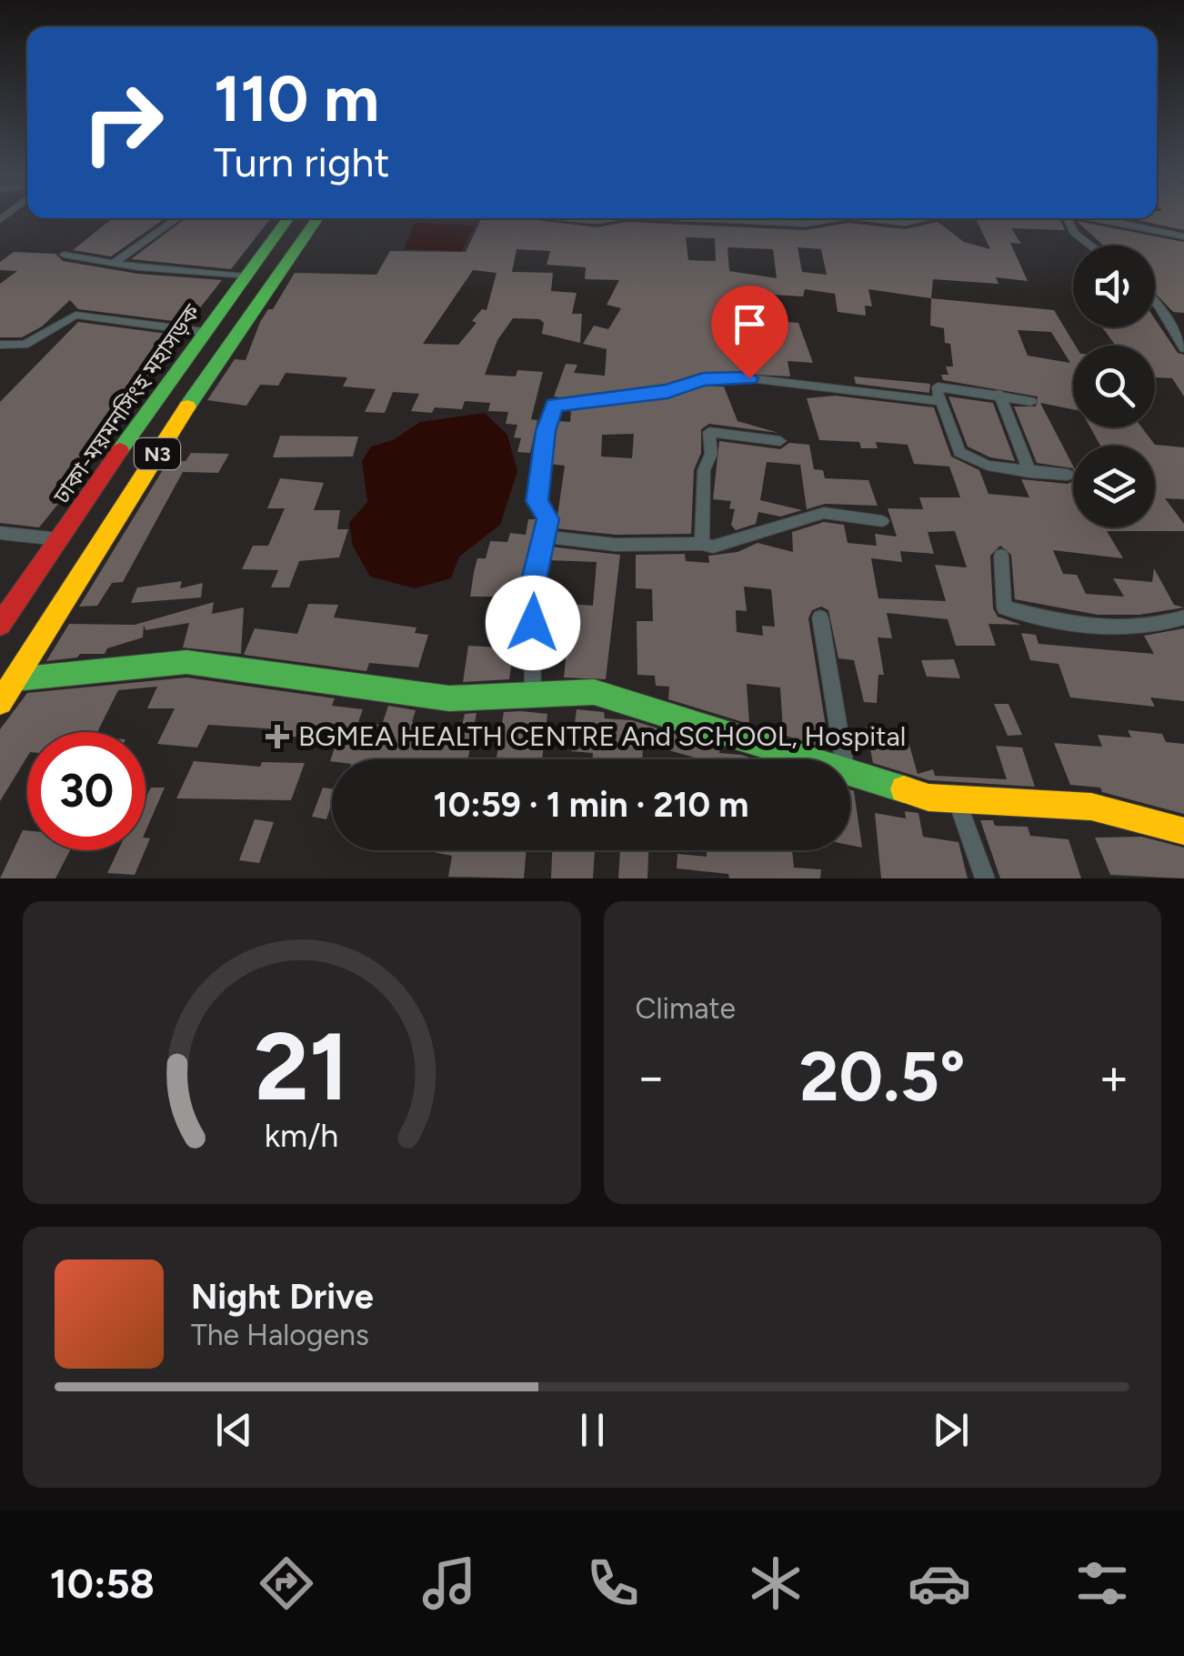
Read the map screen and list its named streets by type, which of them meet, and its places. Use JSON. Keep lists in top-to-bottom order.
{
  "streets": {
    "main road": ["ঢাকা-ময়মনসিংহ মহাসড়ক", "N3"]
  },
  "places": {
    "health": ["BGMEA HEALTH CENTRE And SCHOOL, Hospital"]
  },
  "page": {
    "turn": ["110 m", "Turn right"],
    "limit": "30",
    "trip": "10:59 · 1 min · 210 m",
    "tile": "Climate",
    "heat": ["−", "20.5°", "+"],
    "song": ["Night Drive", "The Halogens"],
    "tabs": "10:58",
    "gauge": ["21", "km/h"]
  }
}
